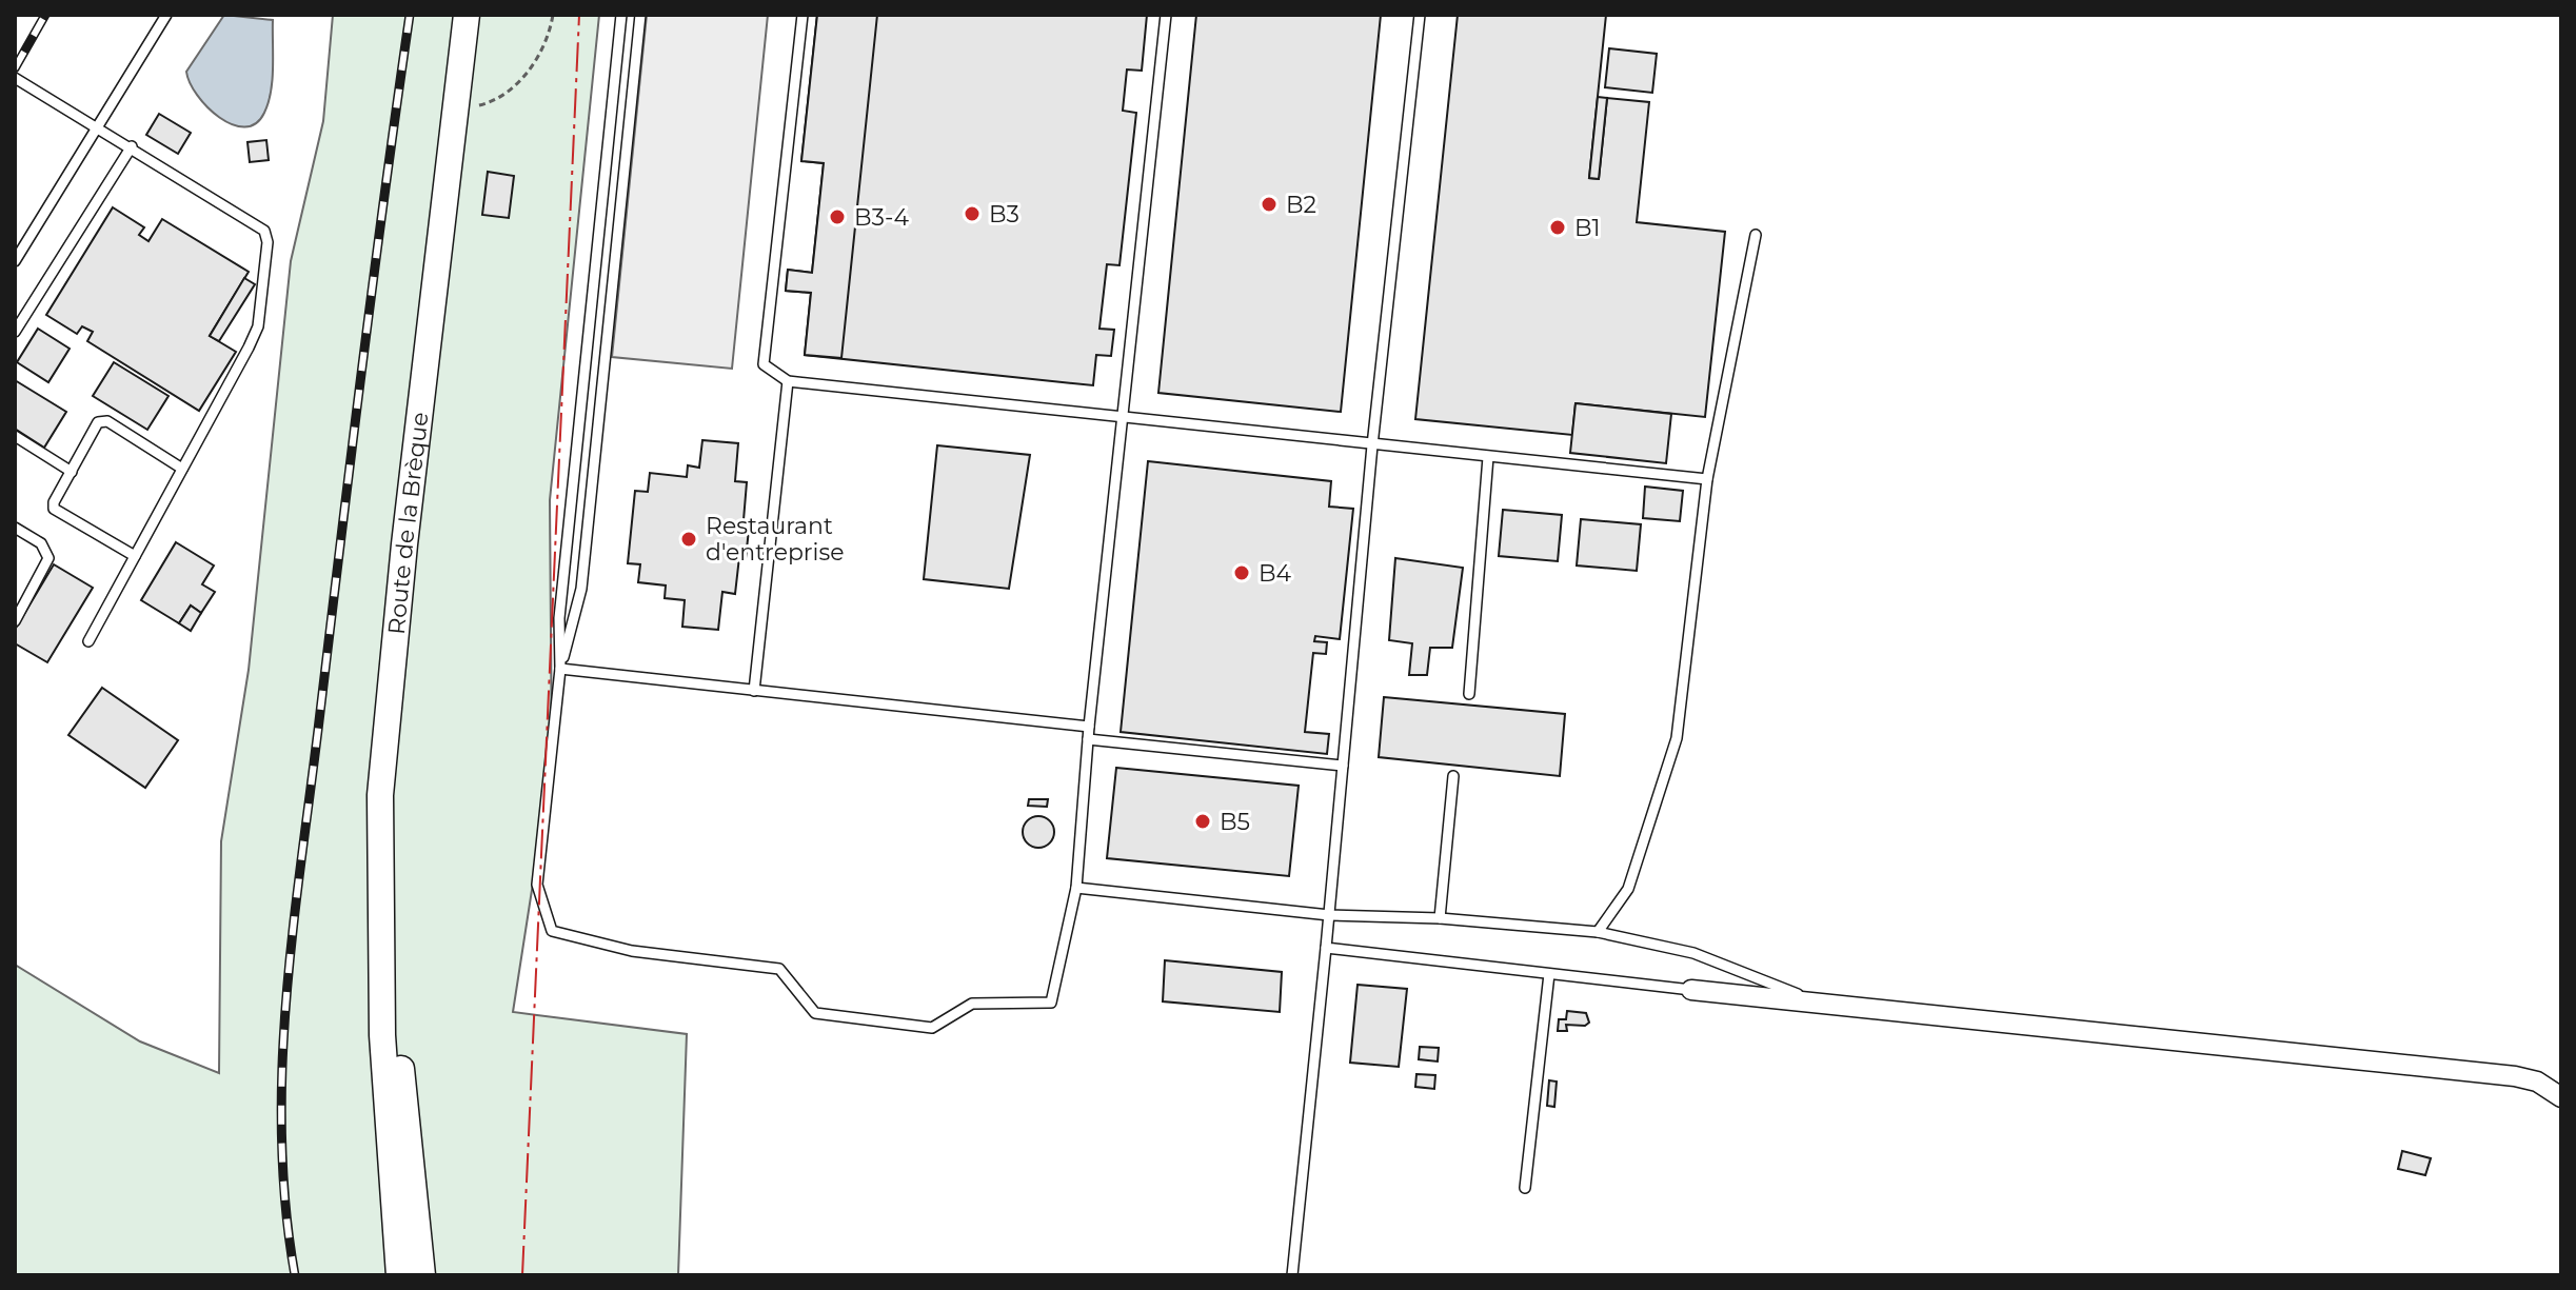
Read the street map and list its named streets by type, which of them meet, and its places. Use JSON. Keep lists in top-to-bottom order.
{
  "streets": {
    "main road": ["Route de la Brèque"]
  },
  "places": [
    "B2",
    "B3",
    "B3-4",
    "B1",
    "Restaurant d'entreprise",
    "B4",
    "B5"
  ]
}
